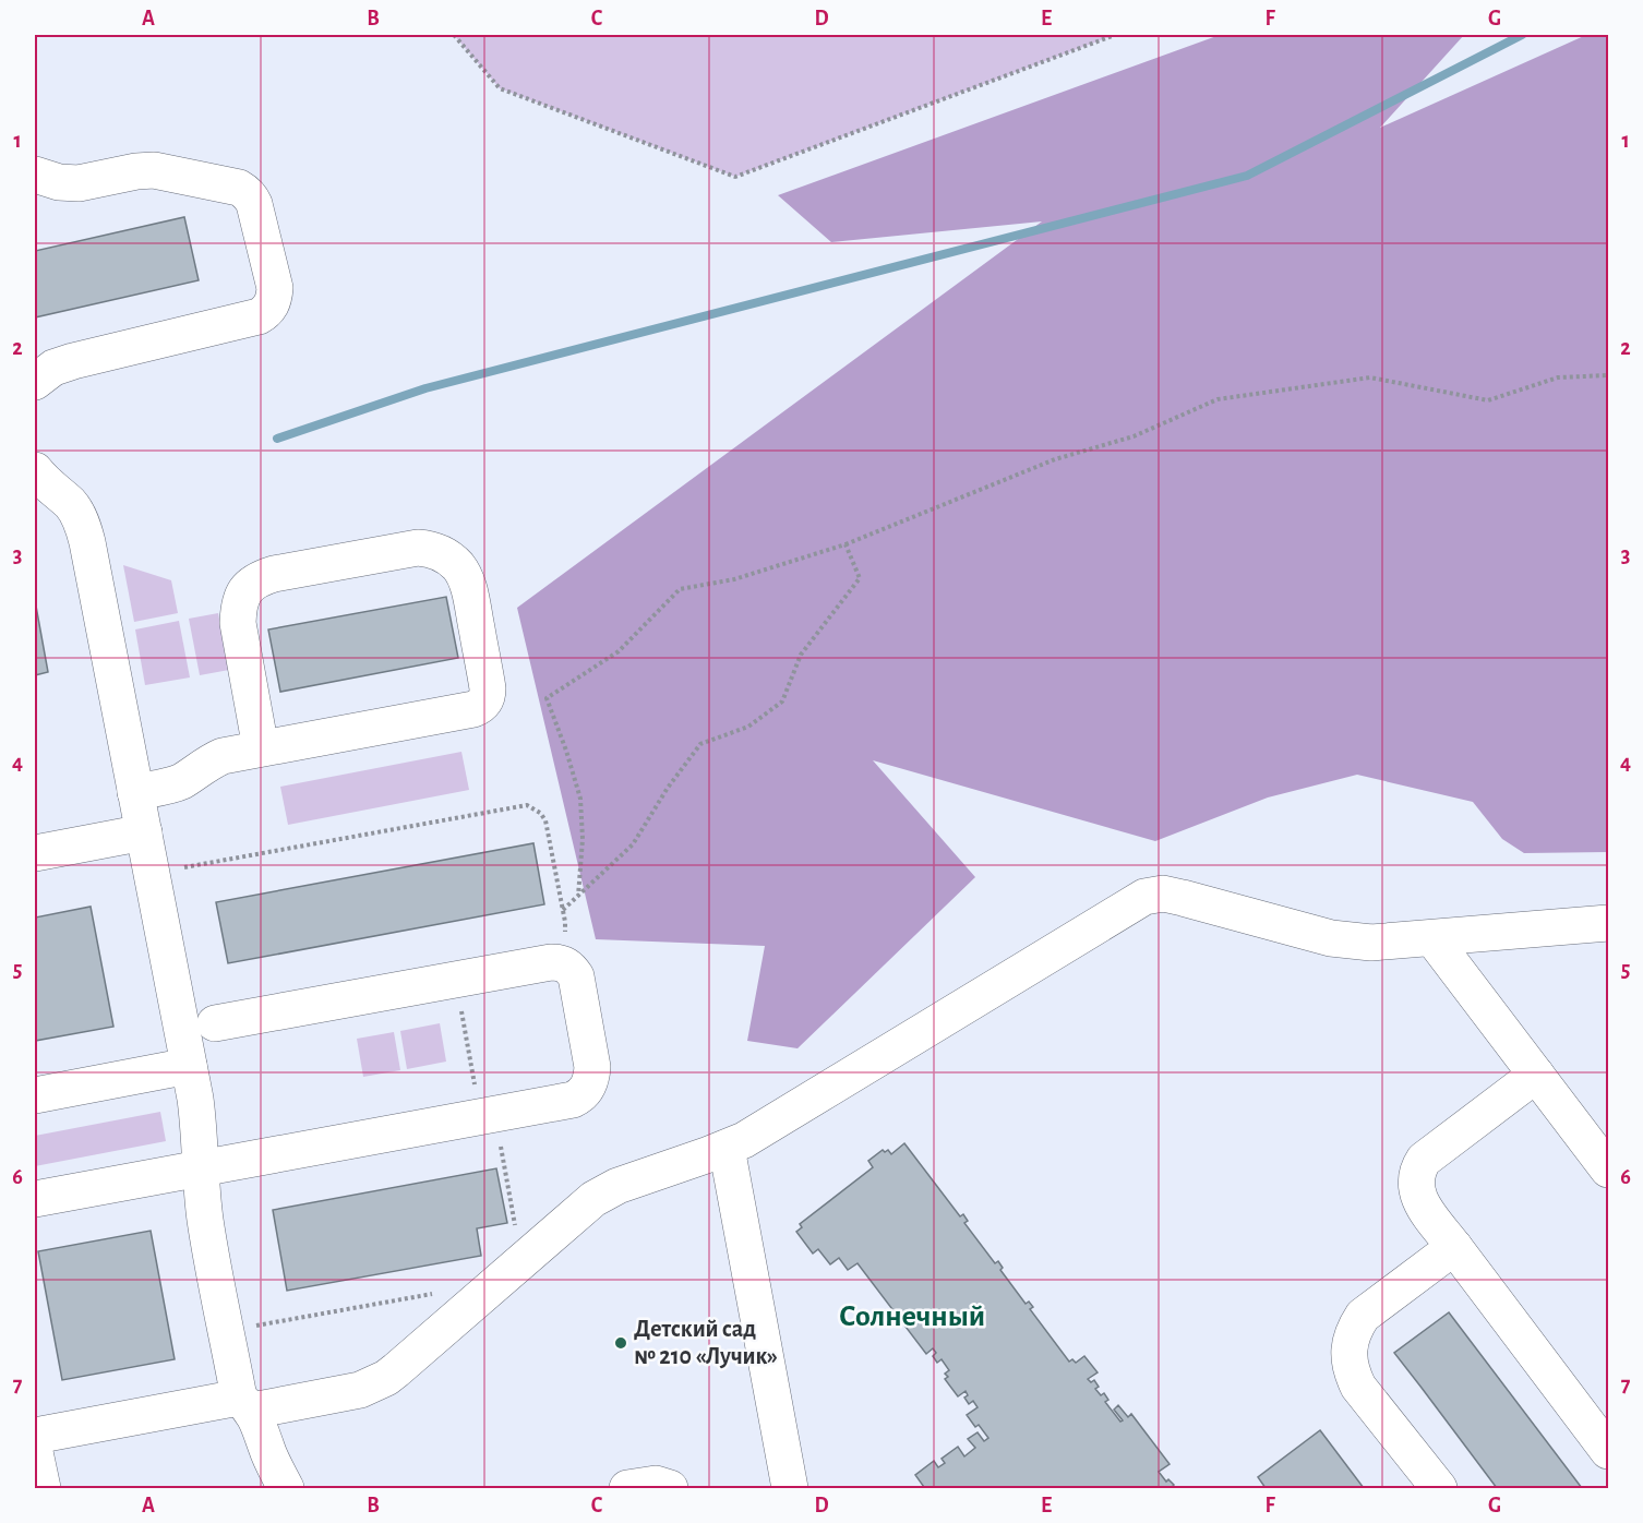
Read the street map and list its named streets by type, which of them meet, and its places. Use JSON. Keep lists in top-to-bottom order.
{
  "districts": ["Солнечный"],
  "places": ["Детский сад № 210 «Лучик»"],
  "grid": {
    "columns": [
      "A",
      "B",
      "C",
      "D",
      "E",
      "F",
      "G"
    ],
    "rows": [
      "1",
      "2",
      "3",
      "4",
      "5",
      "6",
      "7"
    ]
  }
}
